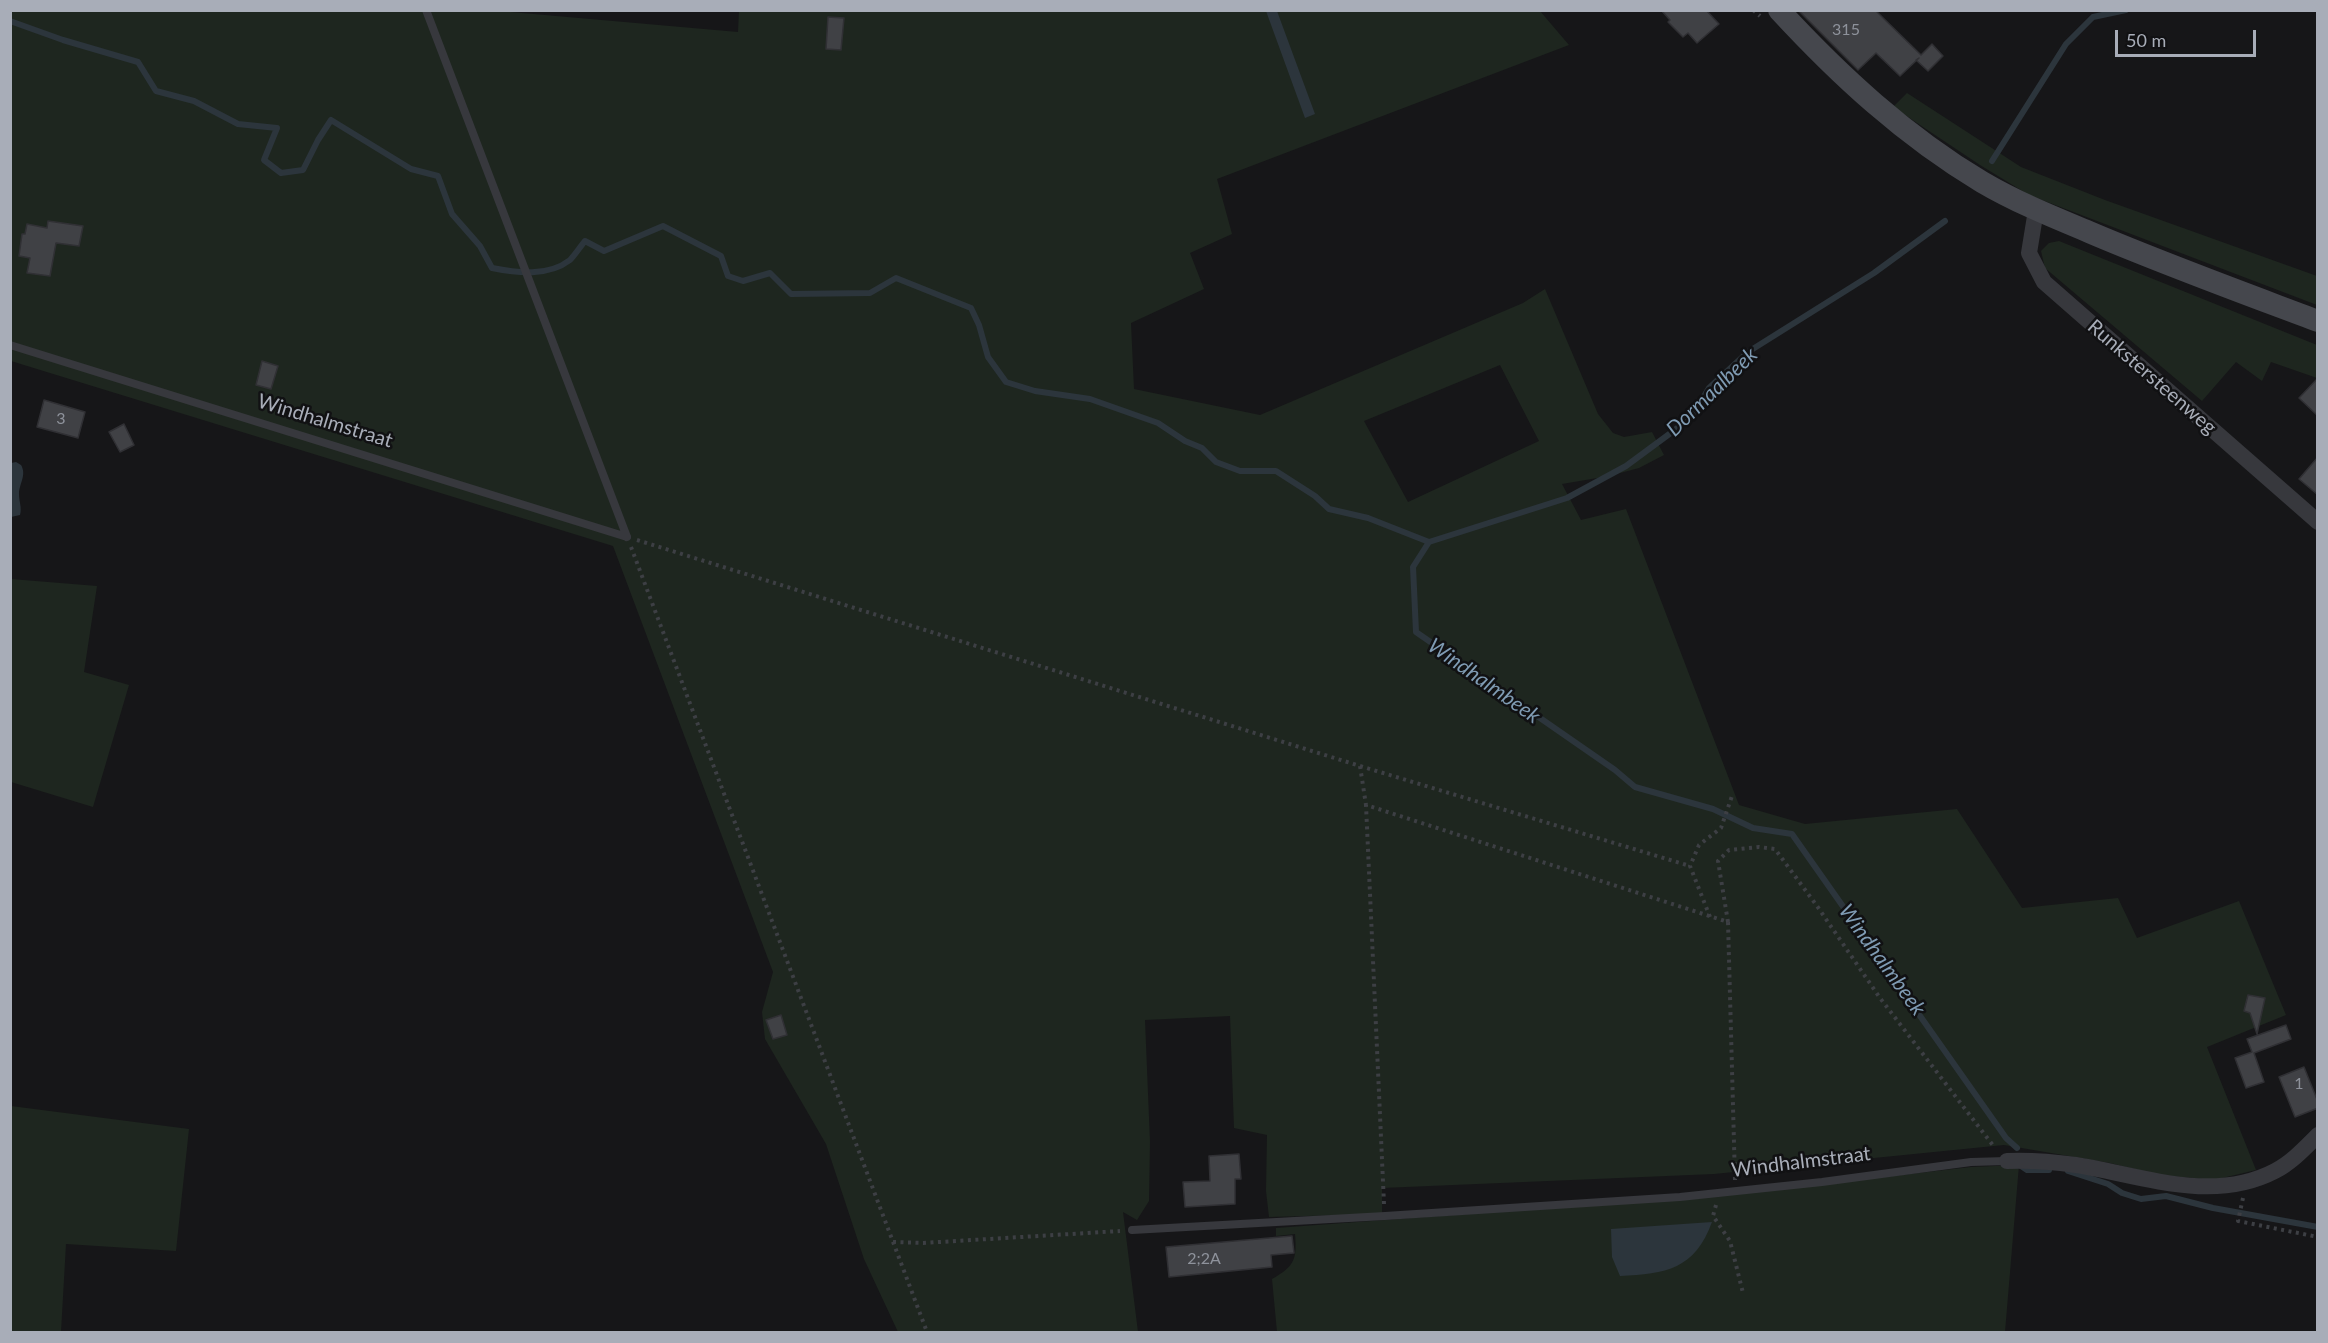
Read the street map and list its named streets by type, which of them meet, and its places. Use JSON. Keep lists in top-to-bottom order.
{
  "streets": {
    "street": ["Runkstersteenweg", "Windhalmstraat"]
  },
  "water": ["Dormaalbeek", "Windhalmbeek"],
  "house_numbers": [
    "315",
    "3",
    "1",
    "2;2A"
  ],
  "scale_bar": "50 m"
}
